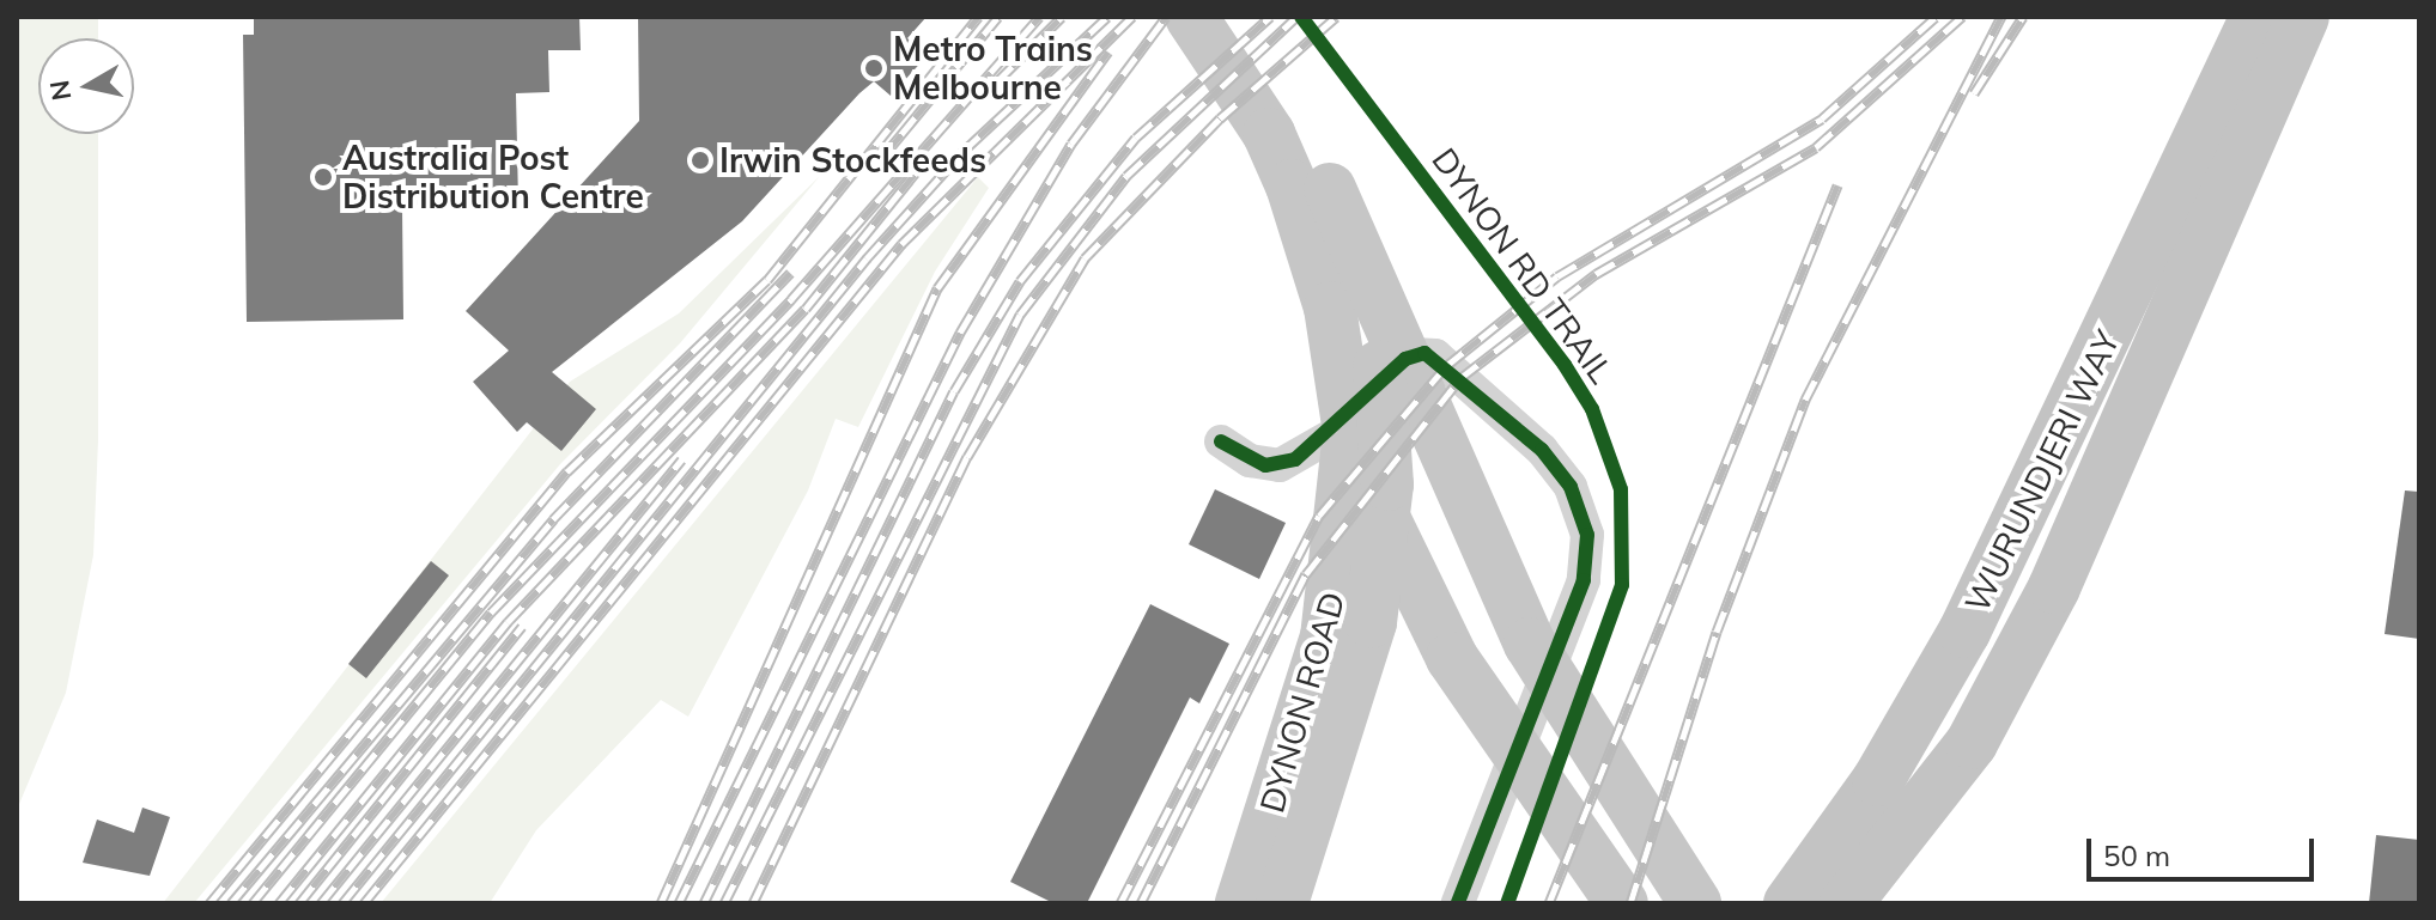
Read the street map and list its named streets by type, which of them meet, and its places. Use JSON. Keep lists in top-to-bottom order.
{
  "streets": {
    "highway": ["WURUNDJERI WAY"],
    "main road": ["DYNON ROAD"],
    "cycle path": ["DYNON RD TRAIL"]
  },
  "places": ["Metro Trains Melbourne", "Irwin Stockfeeds", "Australia Post Distribution Centre"],
  "scale_bar": "50 m",
  "north": "left"
}
